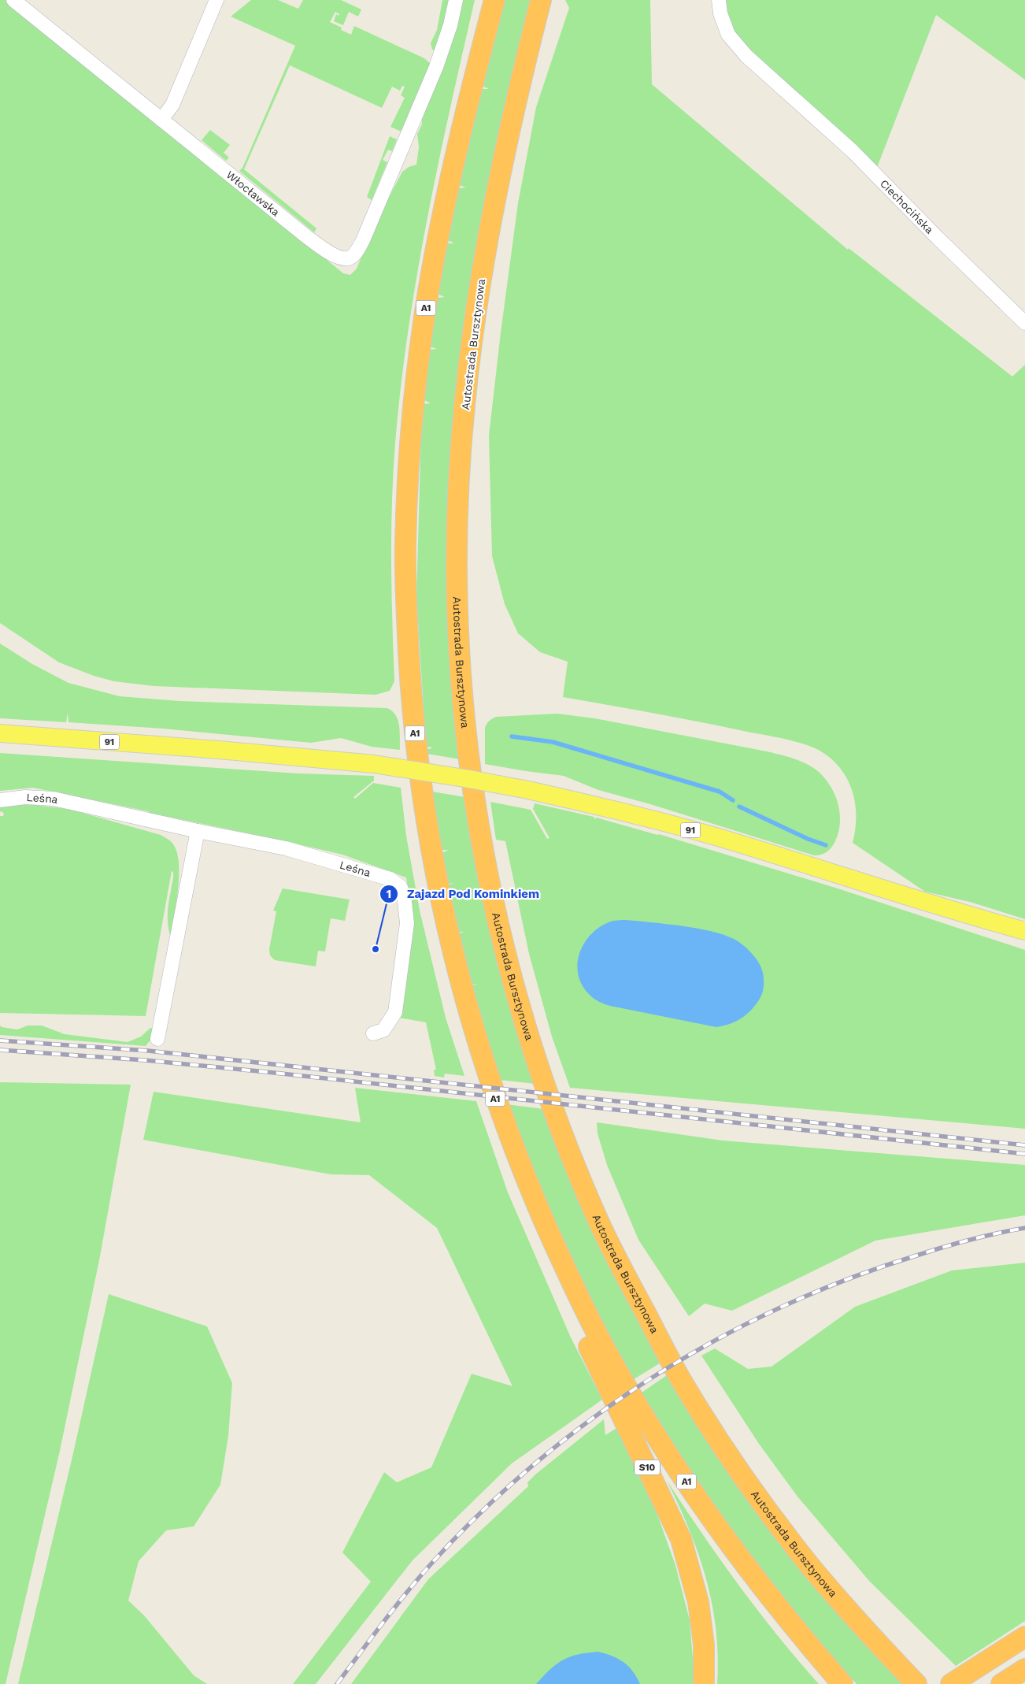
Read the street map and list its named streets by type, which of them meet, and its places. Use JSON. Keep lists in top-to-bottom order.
{
  "streets": {
    "highway": ["A1", "Autostrada Bursztynowa", "S10"],
    "main road": ["91"],
    "street": ["Włocławska", "Ciechocińska", "Leśna"]
  },
  "crossings": [
    ["A1", "S10"]
  ],
  "places": ["Zajazd Pod Kominkiem"]
}
